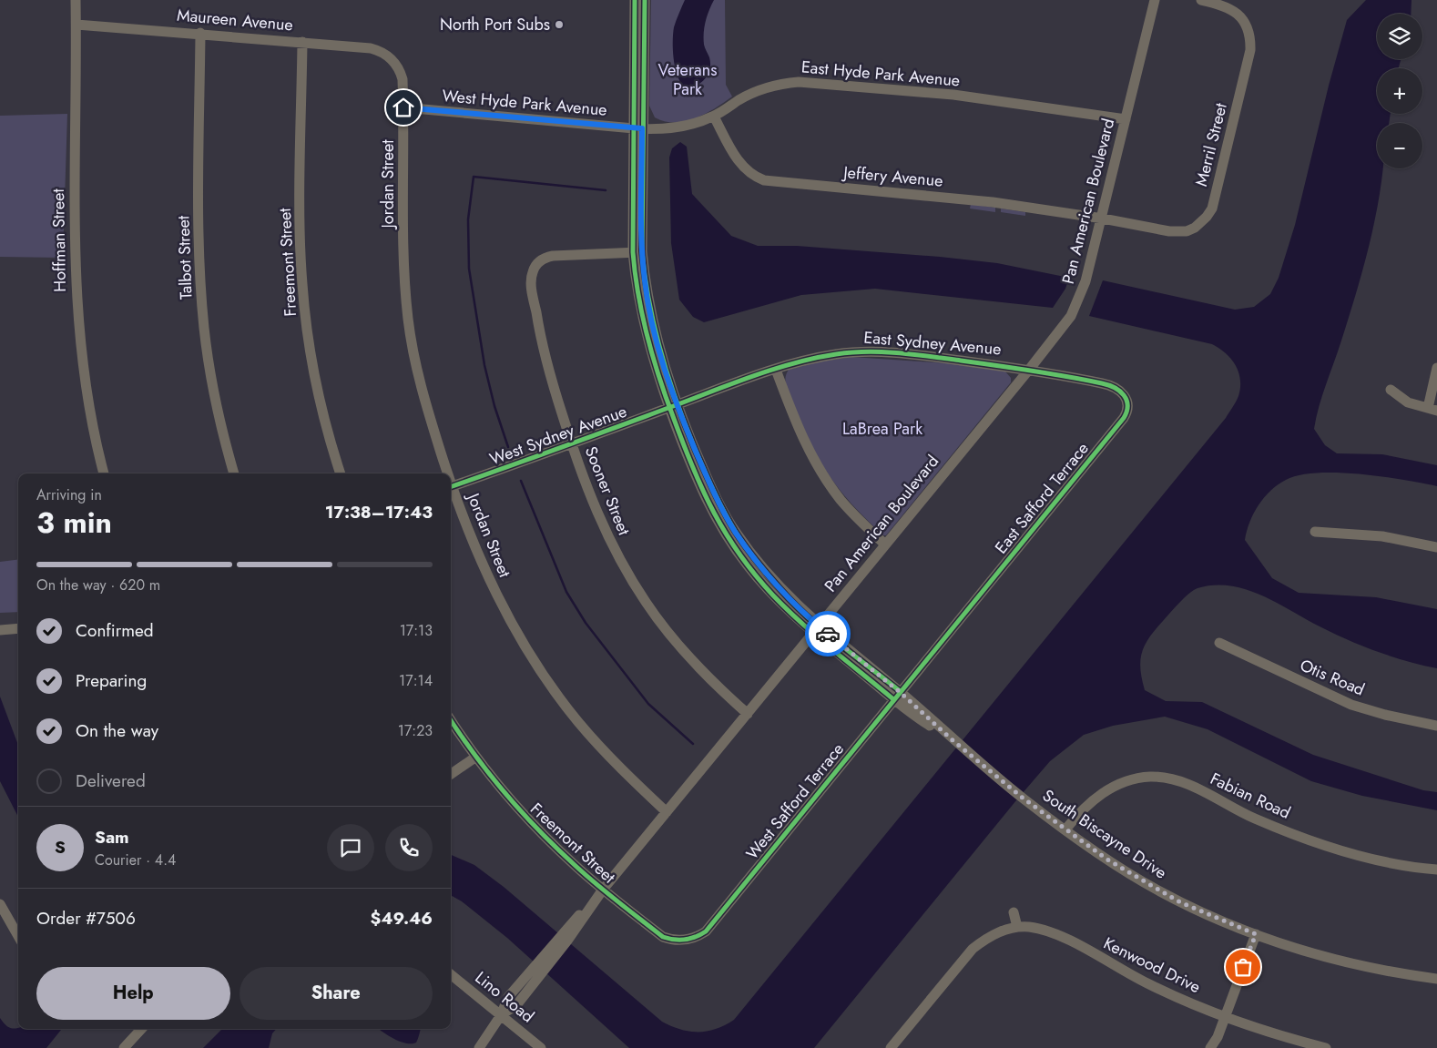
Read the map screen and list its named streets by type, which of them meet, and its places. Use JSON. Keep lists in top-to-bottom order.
{
  "streets": {
    "street": [
      "Maureen Avenue",
      "East Hyde Park Avenue",
      "West Hyde Park Avenue",
      "Merril Street",
      "Jeffery Avenue",
      "Jordan Street",
      "Pan American Boulevard",
      "Hoffman Street",
      "Talbot Street",
      "Freemont Street",
      "East Sydney Avenue",
      "West Sydney Avenue",
      "Sooner Street",
      "East Safford Terrace",
      "Otis Road",
      "Fabian Road",
      "West Safford Terrace",
      "South Biscayne Drive",
      "Kenwood Drive",
      "Lino Road"
    ]
  },
  "crossings": [
    ["Maureen Avenue", "West Hyde Park Avenue"],
    ["Maureen Avenue", "Jordan Street"],
    ["Maureen Avenue", "Hoffman Street"],
    ["Maureen Avenue", "Talbot Street"],
    ["Maureen Avenue", "Freemont Street"],
    ["East Hyde Park Avenue", "West Hyde Park Avenue"],
    ["East Hyde Park Avenue", "Jeffery Avenue"],
    ["East Hyde Park Avenue", "Pan American Boulevard"],
    ["East Hyde Park Avenue", "South Biscayne Drive"],
    ["West Hyde Park Avenue", "Jordan Street"],
    ["West Hyde Park Avenue", "South Biscayne Drive"],
    ["Merril Street", "Jeffery Avenue"],
    ["Merril Street", "Pan American Boulevard"],
    ["Jeffery Avenue", "Pan American Boulevard"],
    ["Jordan Street", "Pan American Boulevard"],
    ["Pan American Boulevard", "Freemont Street"],
    ["Pan American Boulevard", "East Sydney Avenue"],
    ["Pan American Boulevard", "Sooner Street"],
    ["Pan American Boulevard", "East Safford Terrace"],
    ["Pan American Boulevard", "South Biscayne Drive"],
    ["Pan American Boulevard", "Lino Road"],
    ["Freemont Street", "West Safford Terrace"],
    ["East Sydney Avenue", "West Sydney Avenue"],
    ["East Sydney Avenue", "East Safford Terrace"],
    ["East Sydney Avenue", "South Biscayne Drive"],
    ["West Sydney Avenue", "Sooner Street"],
    ["West Sydney Avenue", "South Biscayne Drive"],
    ["Sooner Street", "South Biscayne Drive"],
    ["East Safford Terrace", "West Safford Terrace"],
    ["East Safford Terrace", "South Biscayne Drive"],
    ["Fabian Road", "South Biscayne Drive"],
    ["West Safford Terrace", "South Biscayne Drive"]
  ],
  "parks": ["Veterans Park", "LaBrea Park"],
  "places": ["North Port Subs"],
  "page": {
    "map_buttons": ["+", "−"],
    "heading": ["3 min", "Arriving in", "17:38–17:43"],
    "panel": [
      "Sam",
      "Courier · 4.4",
      "Order #7506",
      "$49.46"
    ],
    "bar": "On the way · 620 m",
    "list": [
      ["Confirmed", "17:13"],
      ["Preparing", "17:14"],
      ["On the way", "17:23"],
      "Delivered"
    ],
    "round": "S",
    "buttons": ["Help", "Share"]
  }
}
